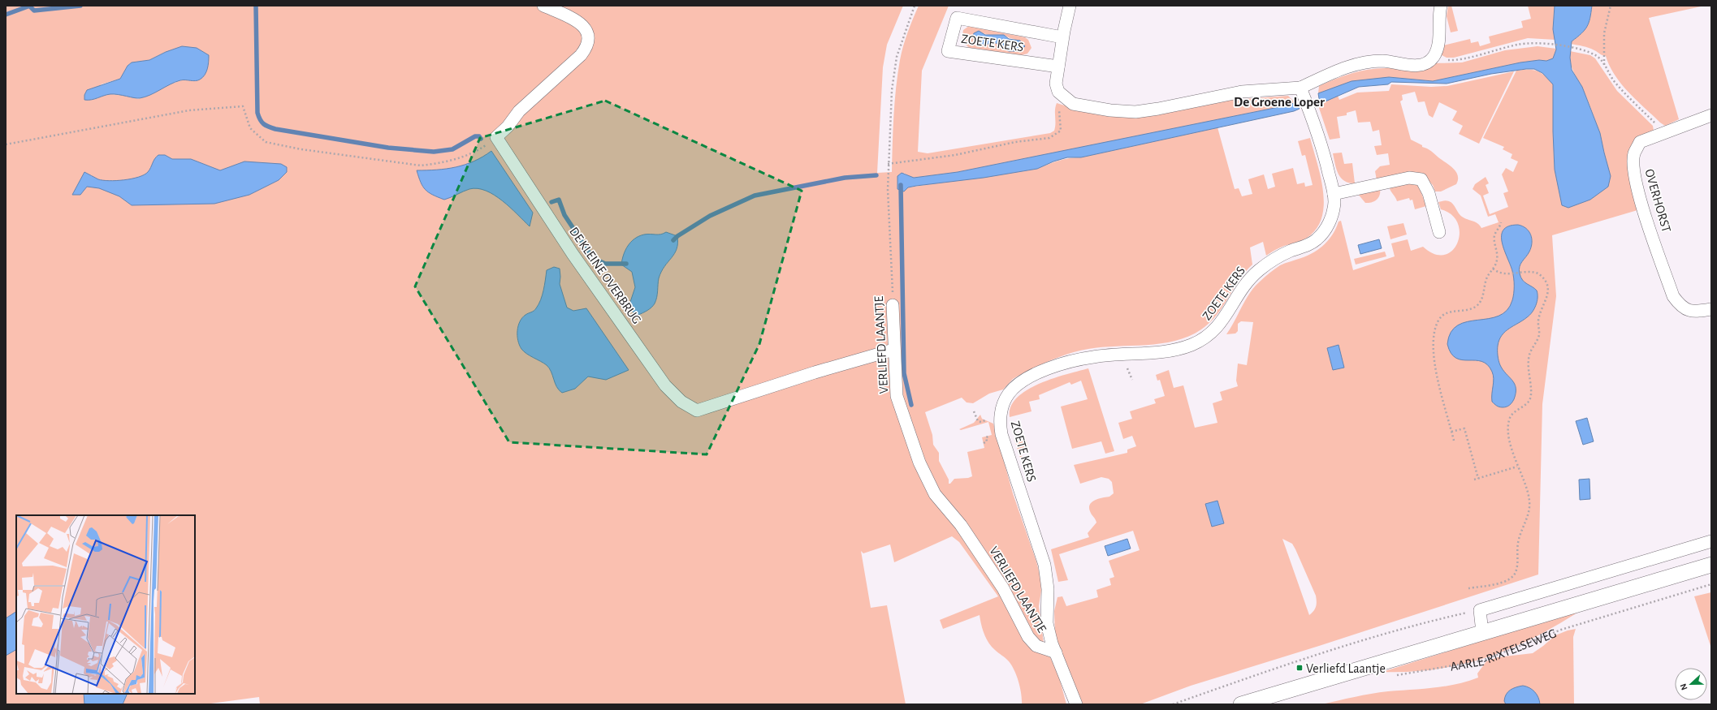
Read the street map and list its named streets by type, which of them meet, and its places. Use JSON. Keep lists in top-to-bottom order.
{
  "streets": {
    "street": [
      "ZOETE KERS",
      "OVERHORST",
      "DE KLEINE OVERBRUG",
      "VERLIEFD LAANTJE",
      "AARLE-RIXTELSEWEG"
    ]
  },
  "crossings": [
    ["ZOETE KERS", "VERLIEFD LAANTJE"],
    ["DE KLEINE OVERBRUG", "VERLIEFD LAANTJE"]
  ],
  "districts": ["De Groene Loper"],
  "places": {
    "transit": ["Verliefd Laantje"]
  },
  "north": "left"
}
